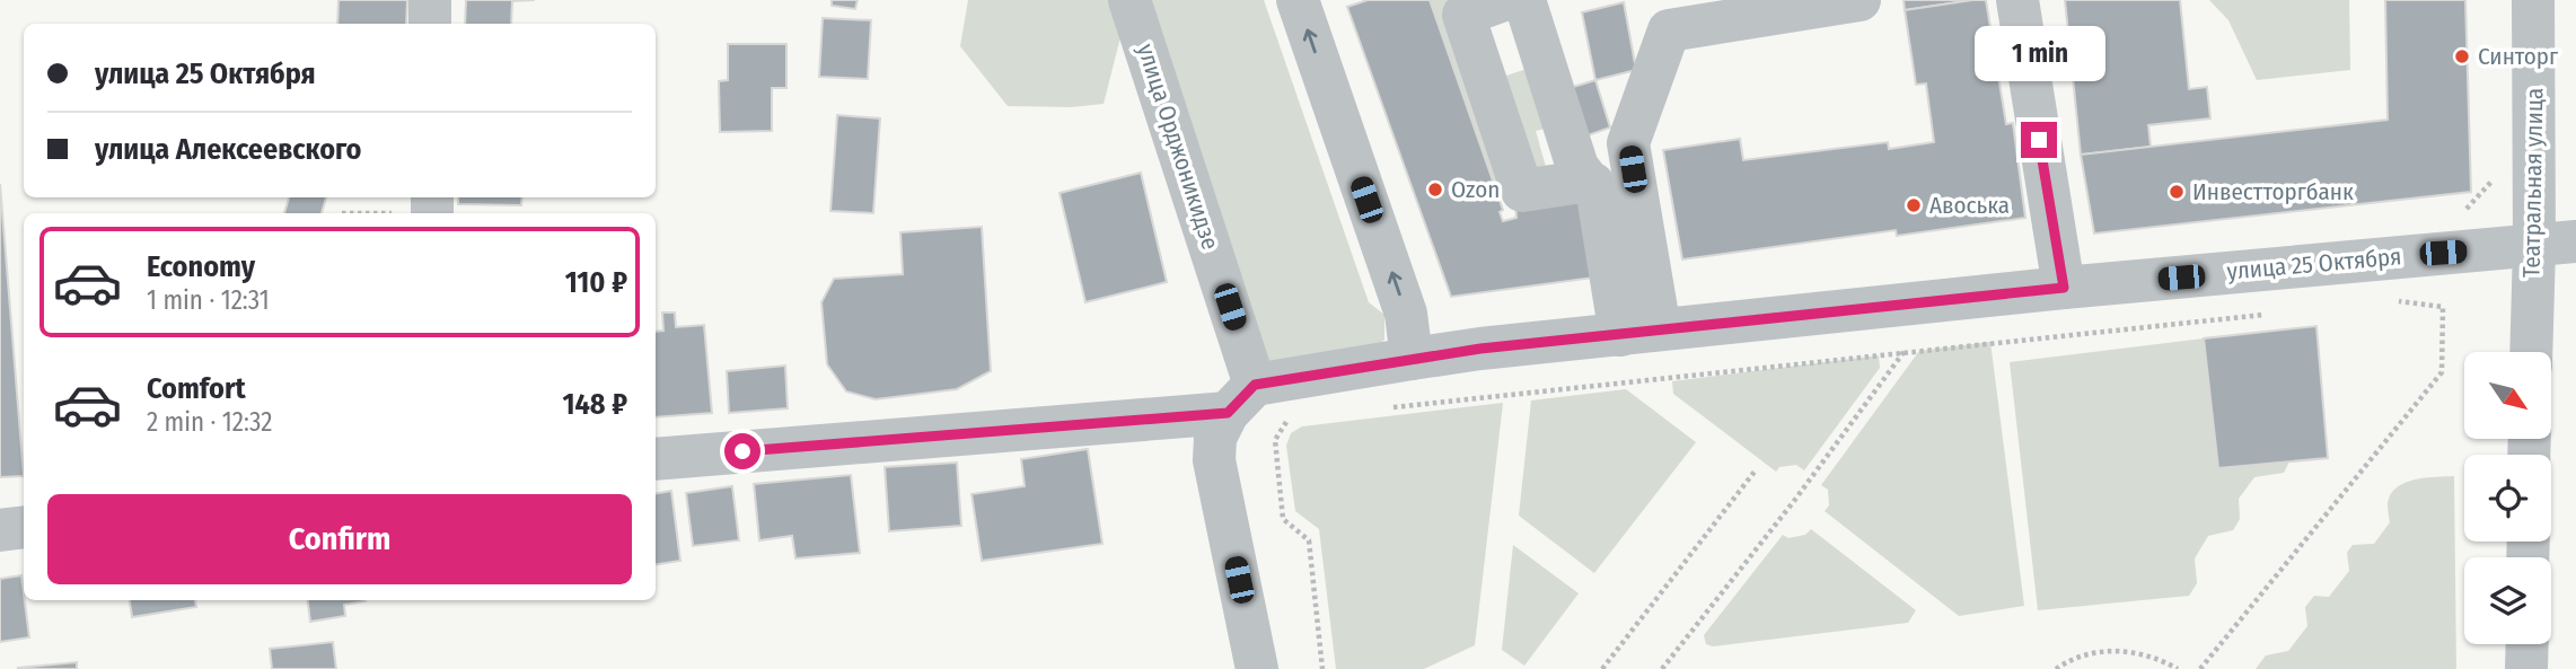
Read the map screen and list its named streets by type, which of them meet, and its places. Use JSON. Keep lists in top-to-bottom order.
{
  "streets": {
    "street": ["улица Орджоникидзе", "Театральная улица", "улица 25 Октября"]
  },
  "crossings": [
    ["улица Орджоникидзе", "улица 25 Октября"],
    ["Театральная улица", "улица 25 Октября"]
  ],
  "places": [
    "Синторг",
    "Ozon",
    "Инвестторгбанк",
    "Авоська"
  ],
  "north": "bottom right",
  "page": {
    "banner": ["улица 25 Октября", "улица Алексеевского"],
    "bubble": "1 min",
    "list": [
      {
        "name": "Economy",
        "note": "1 min · 12:31",
        "value": "110 ₽"
      },
      {
        "name": "Comfort",
        "note": "2 min · 12:32",
        "value": "148 ₽"
      }
    ],
    "buttons": "Confirm"
  }
}
